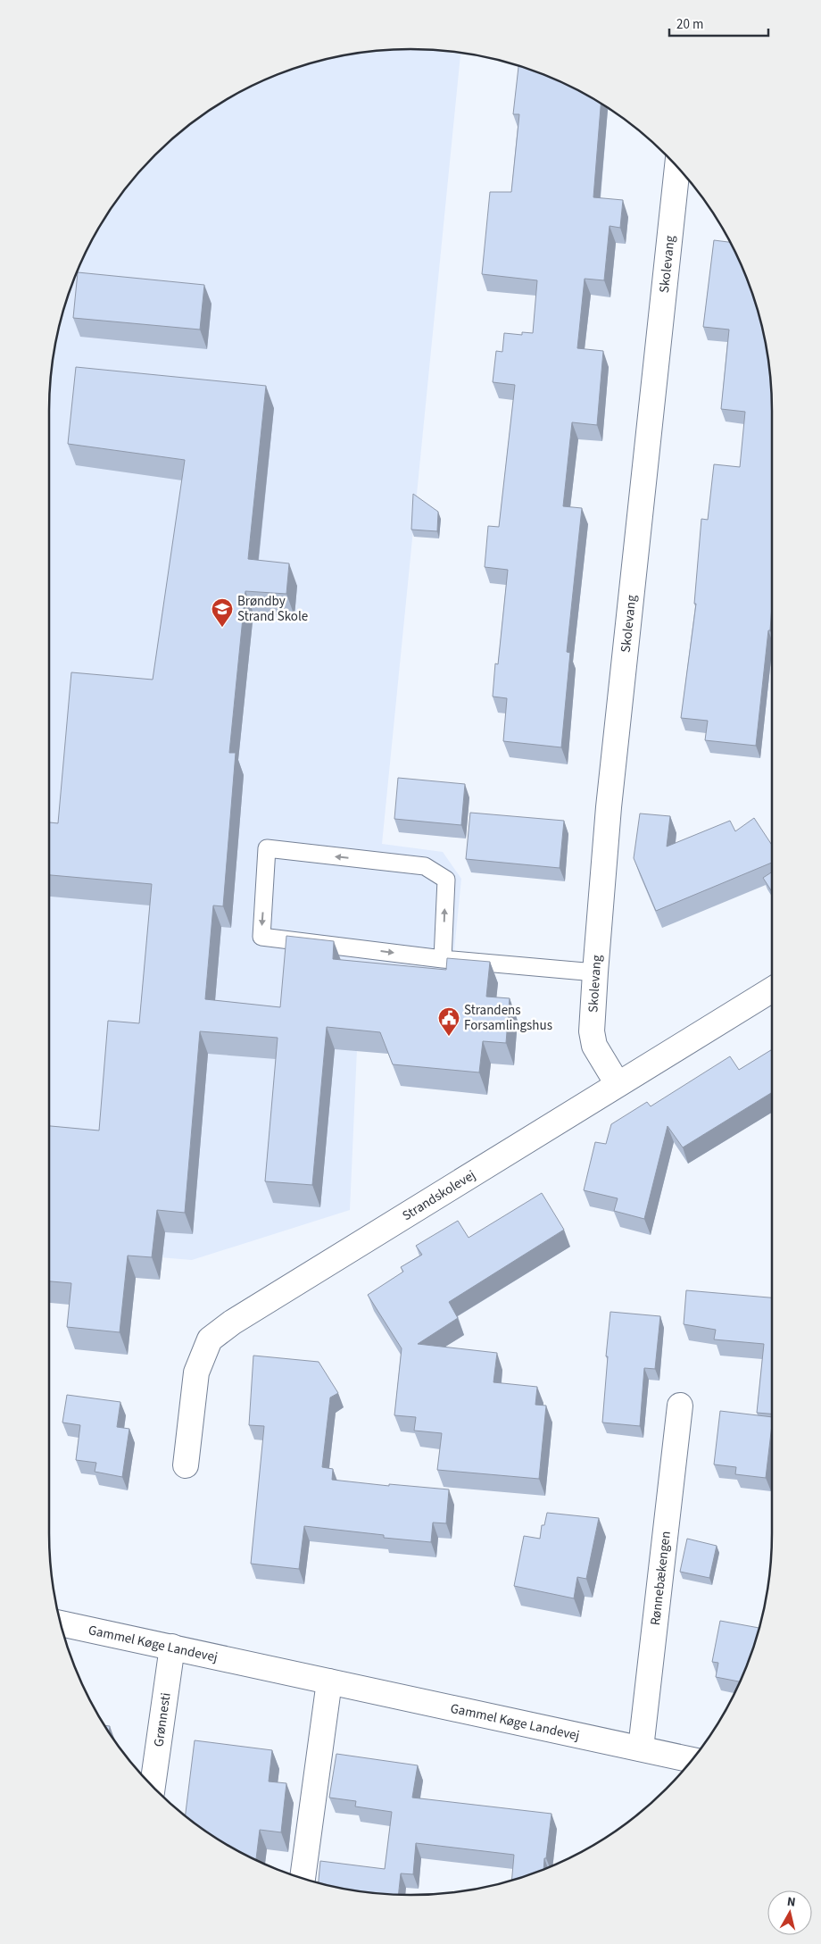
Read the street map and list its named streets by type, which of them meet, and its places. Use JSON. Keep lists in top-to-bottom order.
{
  "streets": {
    "street": [
      "Skolevang",
      "Strandskolevej",
      "Rønnebækengen",
      "Gammel Køge Landevej",
      "Grønnesti"
    ]
  },
  "crossings": [
    ["Skolevang", "Strandskolevej"],
    ["Rønnebækengen", "Gammel Køge Landevej"],
    ["Gammel Køge Landevej", "Grønnesti"]
  ],
  "places": {
    "school or university": ["Brøndby Strand Skole"],
    "public building": ["Strandens Forsamlingshus"]
  },
  "scale_bar": "20 m",
  "north": "top"
}
